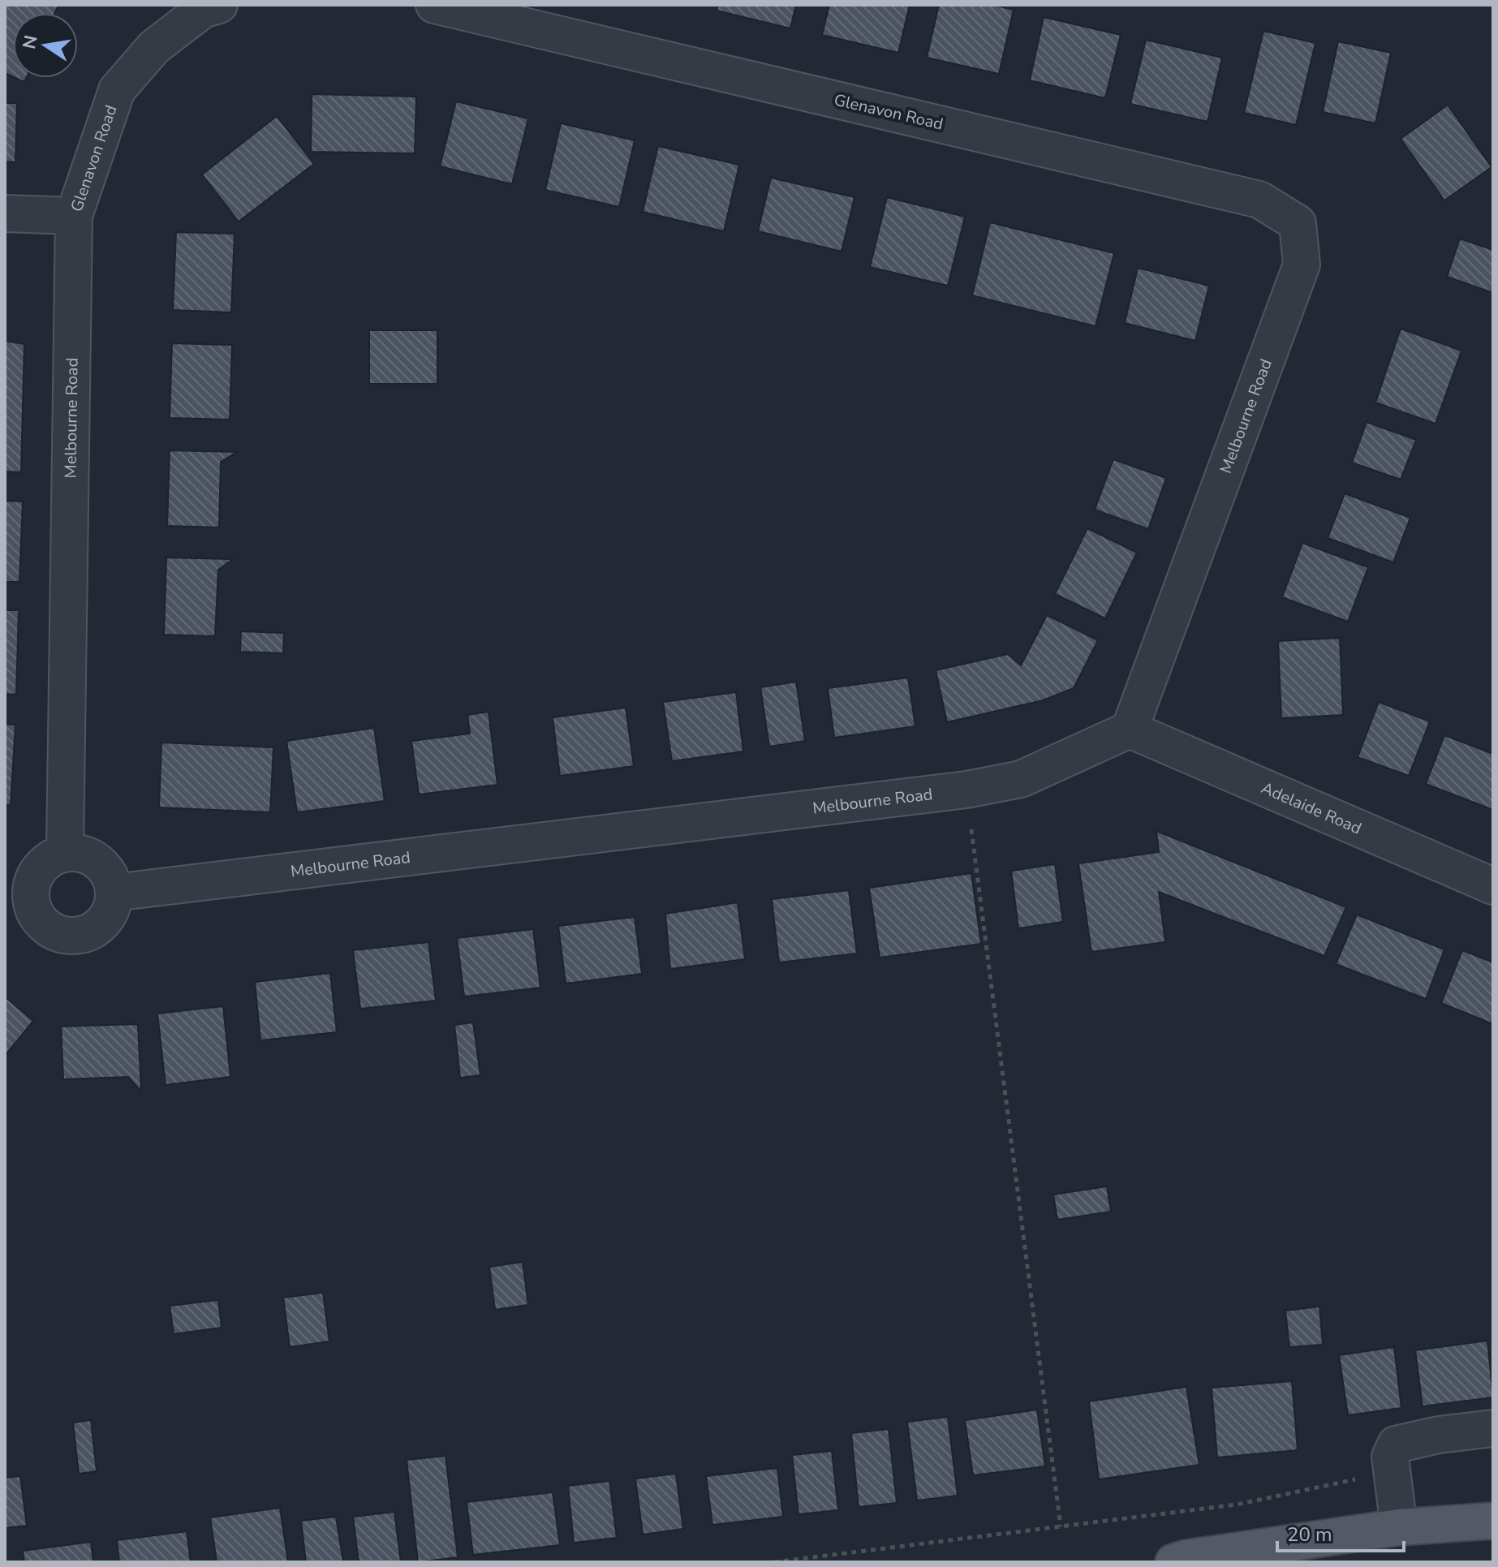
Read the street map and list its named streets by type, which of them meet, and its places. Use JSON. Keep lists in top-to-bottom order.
{
  "streets": {
    "street": ["Glenavon Road", "Melbourne Road", "Adelaide Road"]
  },
  "crossings": [
    ["Glenavon Road", "Melbourne Road"],
    ["Melbourne Road", "Adelaide Road"]
  ],
  "scale_bar": "20 m",
  "north": "left"
}
